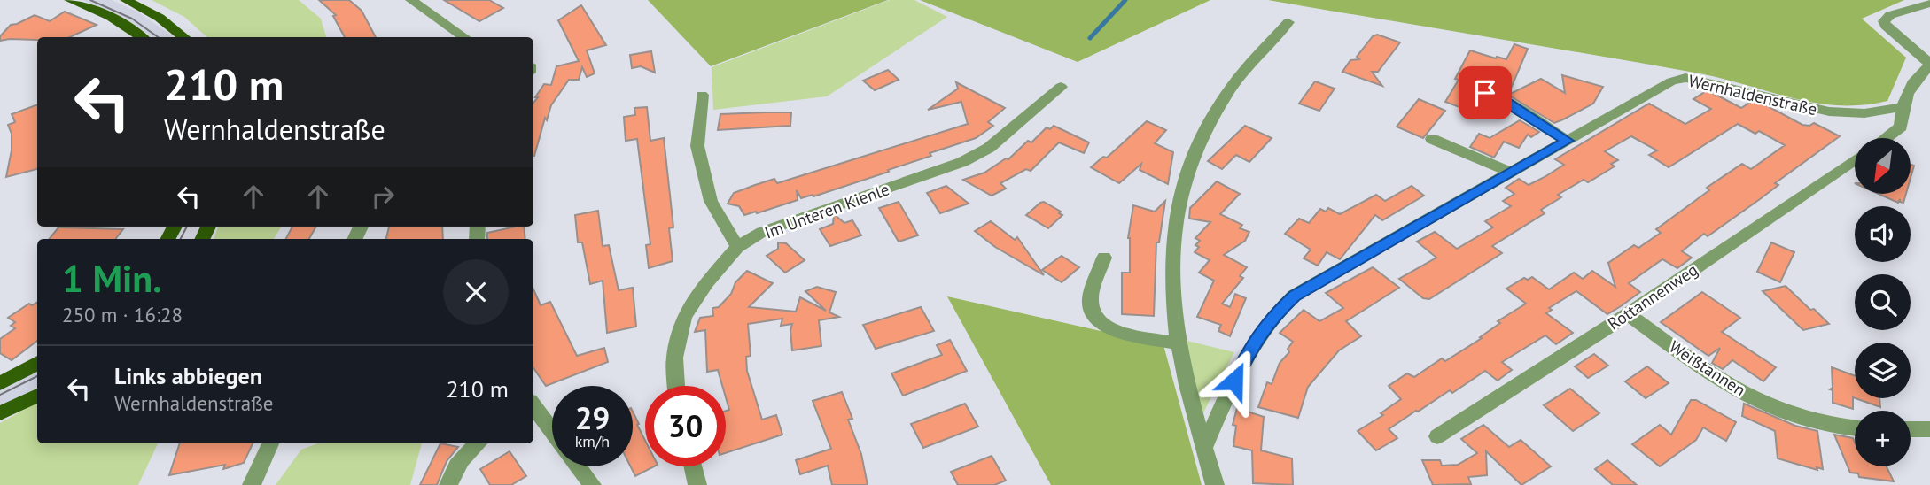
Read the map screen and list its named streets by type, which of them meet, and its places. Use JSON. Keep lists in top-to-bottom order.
{
  "streets": {
    "street": [
      "Wernhaldenstraße",
      "Im Unteren Kienle",
      "Rottannenweg",
      "Weißtannen"
    ]
  },
  "crossings": [
    ["Rottannenweg", "Weißtannen"]
  ],
  "north": "bottom left",
  "page": {
    "turn": ["210 m", "Wernhaldenstraße"],
    "map_buttons": "+",
    "heading": ["1 Min.", "250 m · 16:28"],
    "list": [
      {
        "name": "Links abbiegen",
        "note": "Wernhaldenstraße",
        "value": "210 m"
      }
    ],
    "speed": "29 km/h",
    "limit": "30"
  }
}
